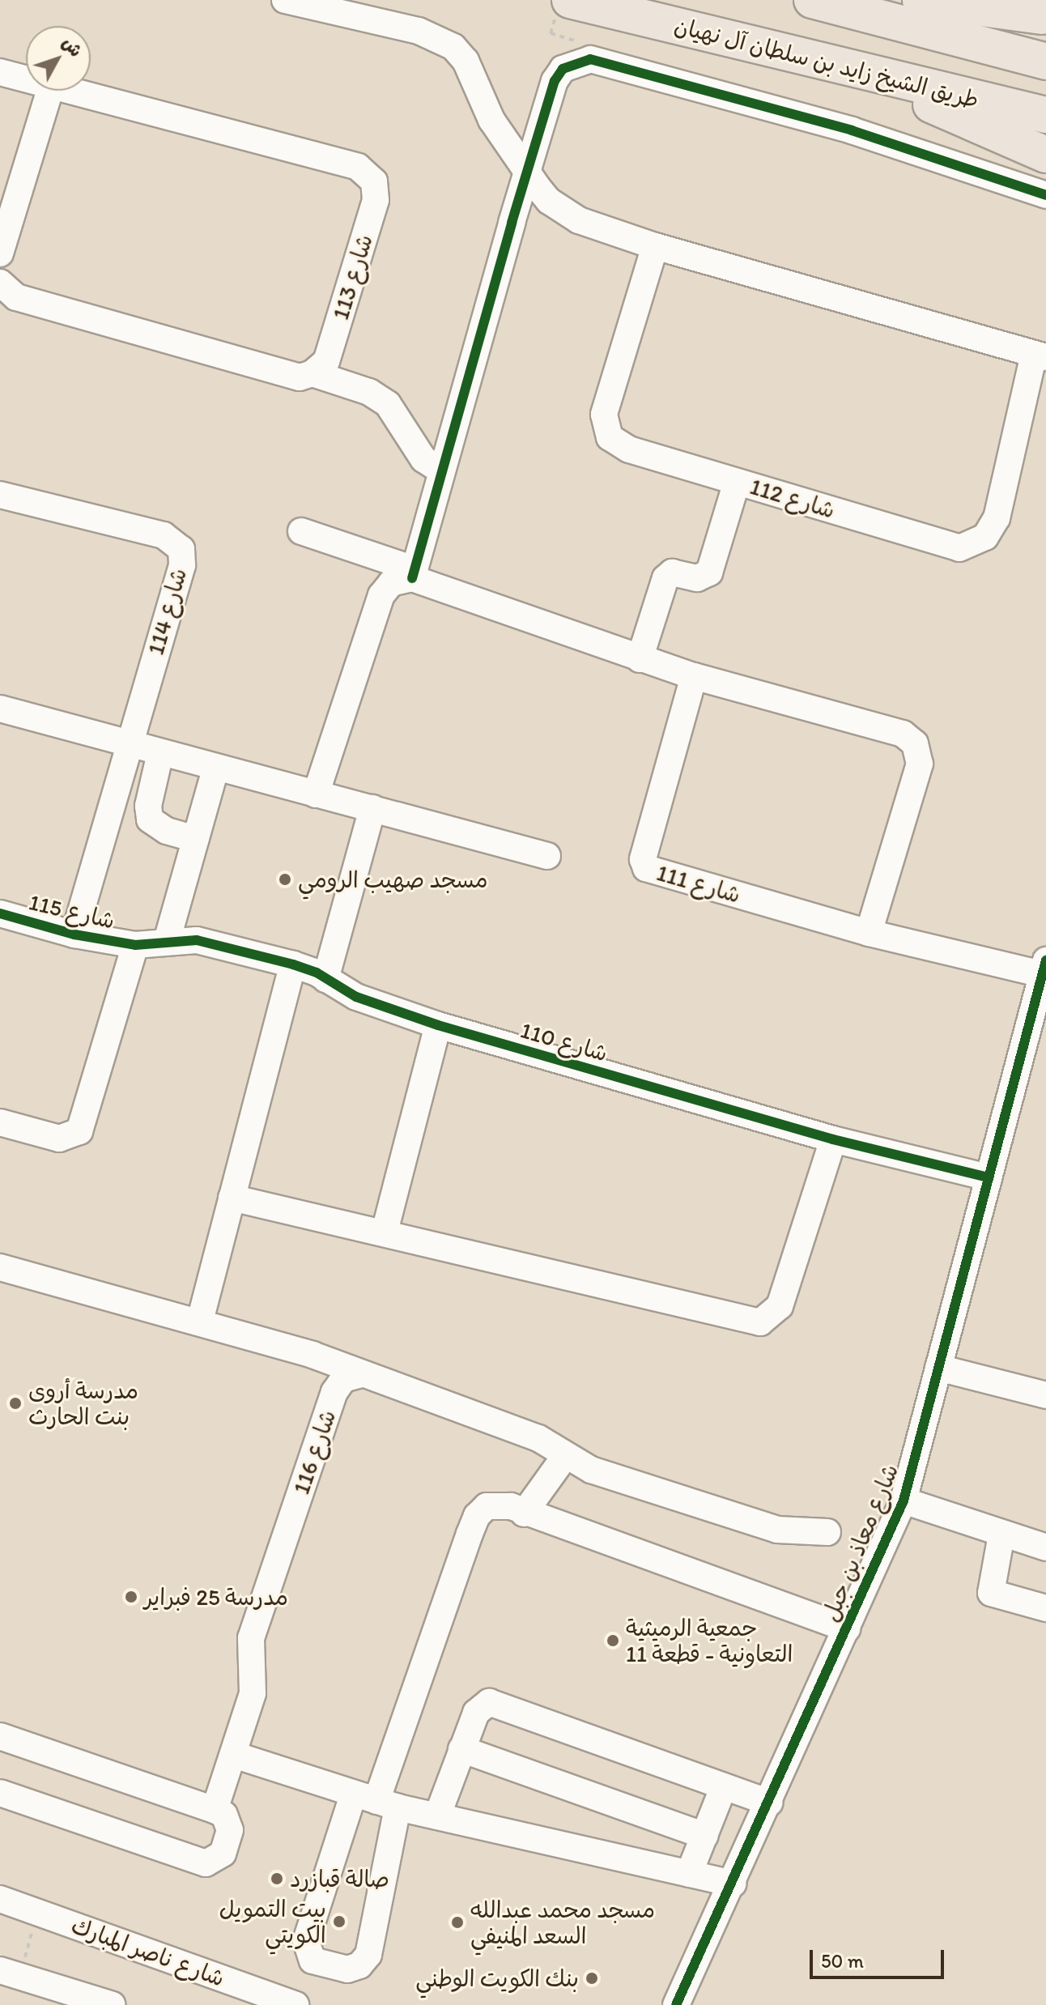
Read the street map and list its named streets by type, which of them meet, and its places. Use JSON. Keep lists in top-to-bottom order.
{
  "streets": {
    "highway": ["طريق الشيخ زايد بن سلطان آل نهيان"],
    "street": [
      "شارع 113",
      "شارع 112",
      "شارع 114",
      "شارع 111",
      "شارع 115",
      "شارع 110",
      "شارع 116",
      "شارع معاذ بن جبل",
      "شارع ناصر المبارك"
    ]
  },
  "crossings": [
    ["شارع 114", "شارع 115"],
    ["شارع 111", "شارع معاذ بن جبل"],
    ["شارع 115", "شارع 110"],
    ["شارع 110", "شارع معاذ بن جبل"]
  ],
  "places": [
    "مسجد صهيب الرومي",
    "مدرسة أروى بنت الحارث",
    "مدرسة 25 فبراير",
    "جمعية الرميثية التعاونية - قطعة 11",
    "صالة قبازرد",
    "بيت التمويل الكويتي",
    "مسجد محمد عبدالله السعد المنيفي",
    "بنك الكويت الوطني"
  ],
  "scale_bar": "50 m",
  "north": "top right"
}
